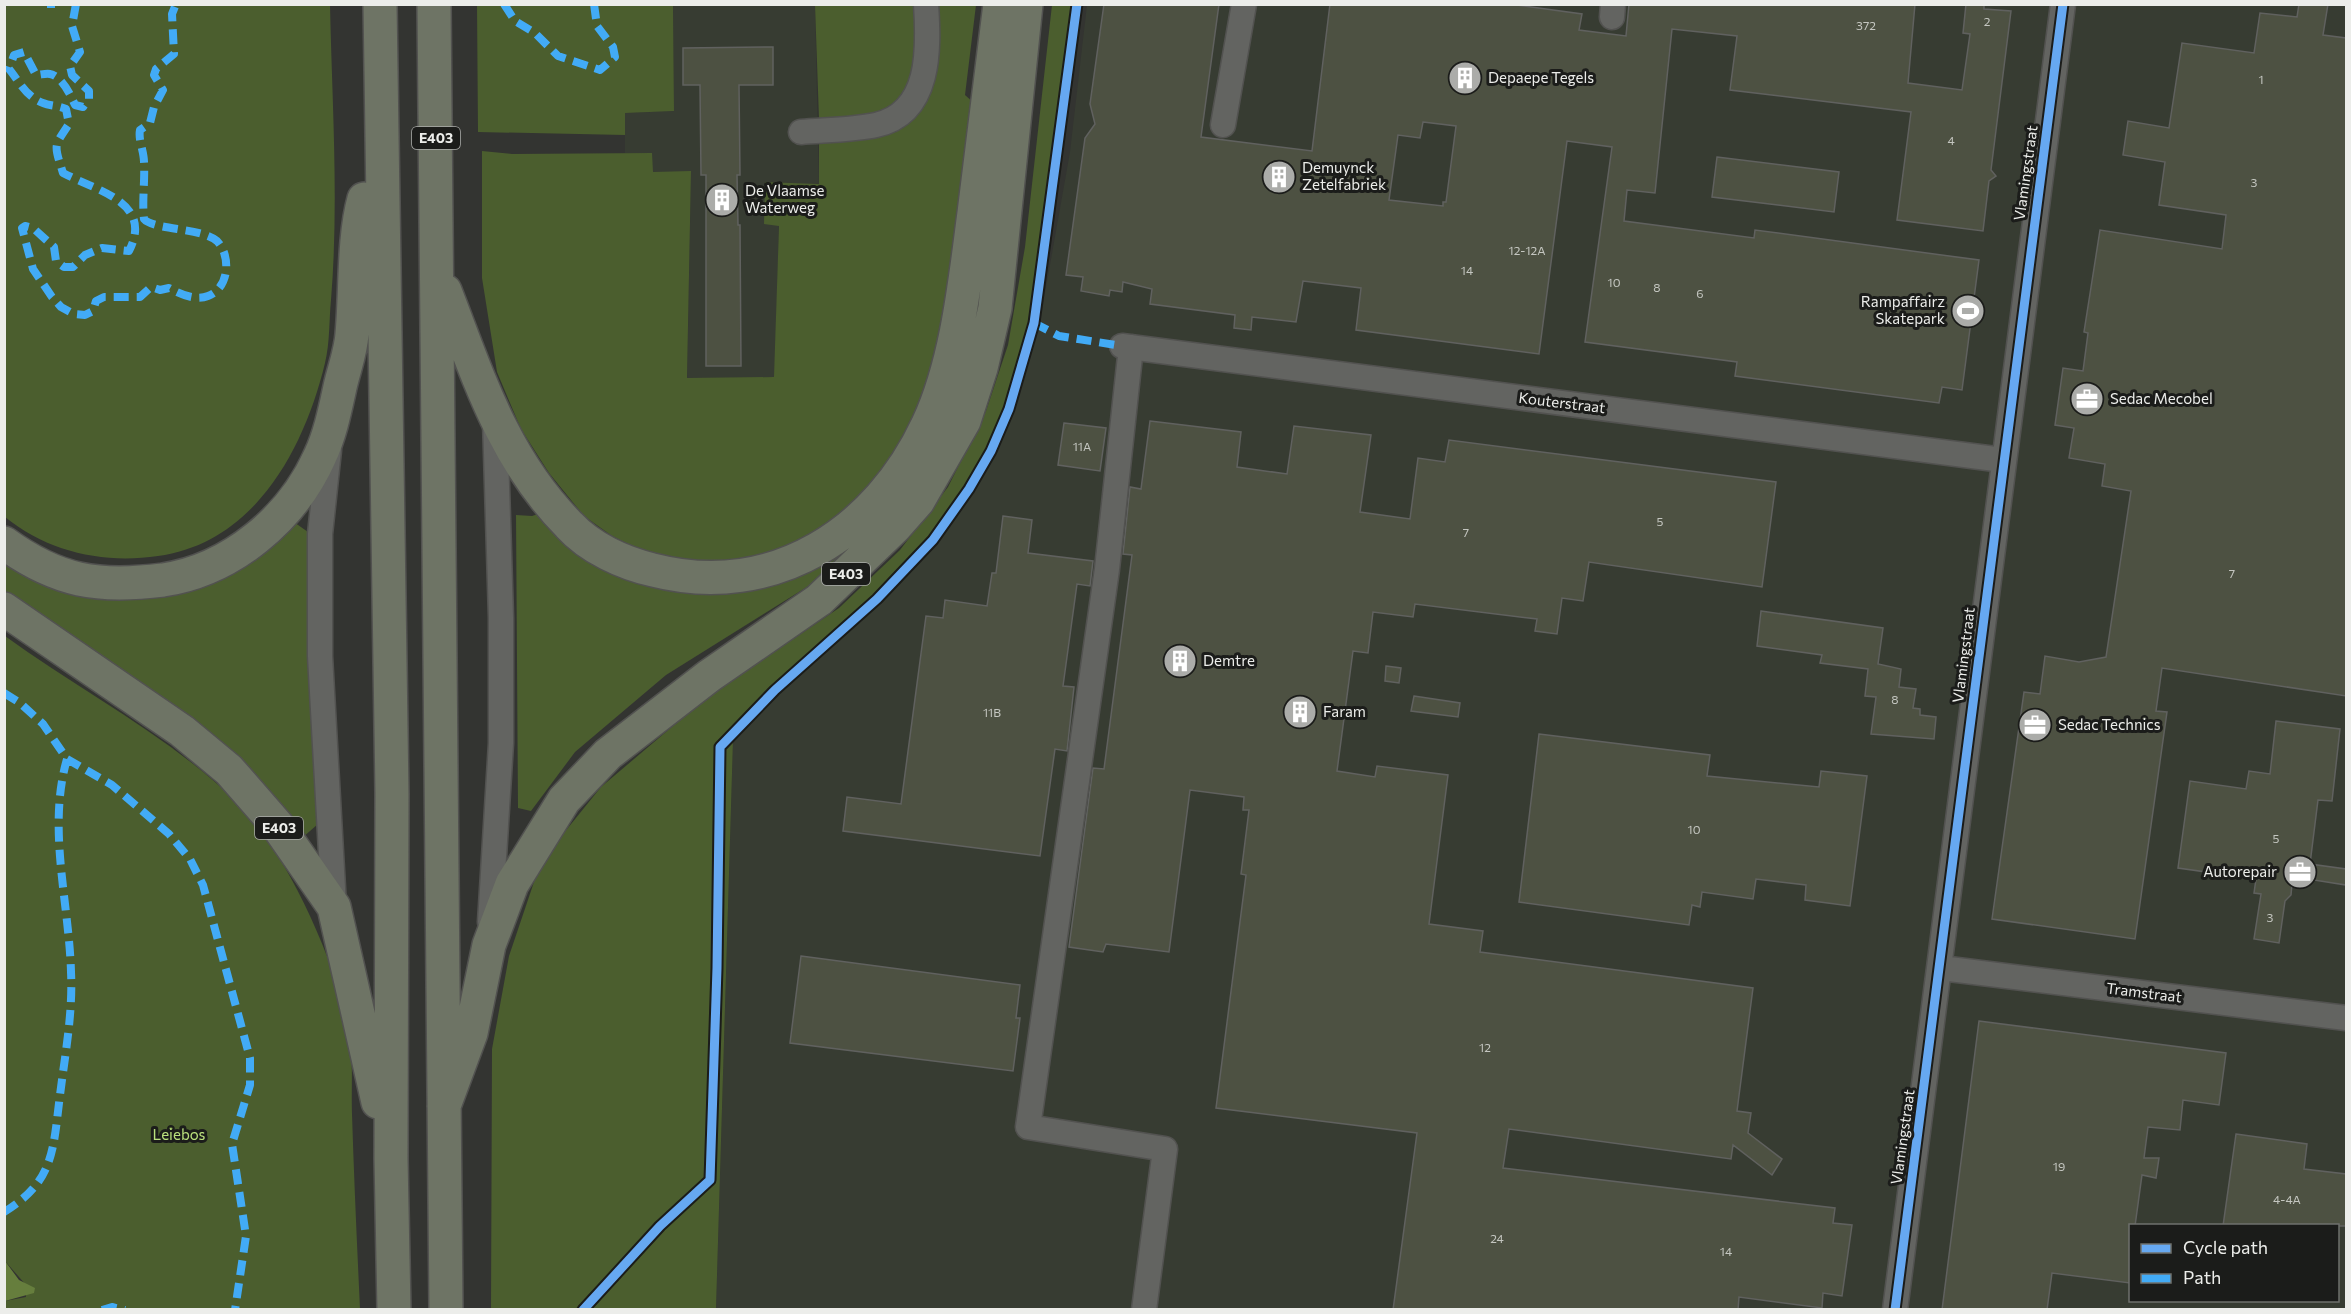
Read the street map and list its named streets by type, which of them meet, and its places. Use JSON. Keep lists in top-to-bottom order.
{
  "streets": {
    "highway": ["E403"],
    "street": ["Vlamingstraat", "Kouterstraat", "Tramstraat"]
  },
  "crossings": [
    ["Vlamingstraat", "Kouterstraat"],
    ["Vlamingstraat", "Tramstraat"]
  ],
  "parks": ["Leiebos"],
  "places": {
    "building": [
      "Depaepe Tegels",
      "Demuynck Zetelfabriek",
      "De Vlaamse Waterweg",
      "Demtre",
      "Faram"
    ],
    "sports": ["Rampaffairz Skatepark"],
    "office": ["Sedac Mecobel", "Sedac Technics", "Autorepair"]
  },
  "house_numbers": [
    "2",
    "372",
    "1",
    "4",
    "3",
    "12-12A",
    "14",
    "10",
    "8",
    "6",
    "11A",
    "5",
    "7",
    "7",
    "8",
    "11B",
    "10",
    "5",
    "3",
    "12",
    "19",
    "4-4A",
    "24",
    "14"
  ],
  "legend": ["Cycle path", "Path"]
}
